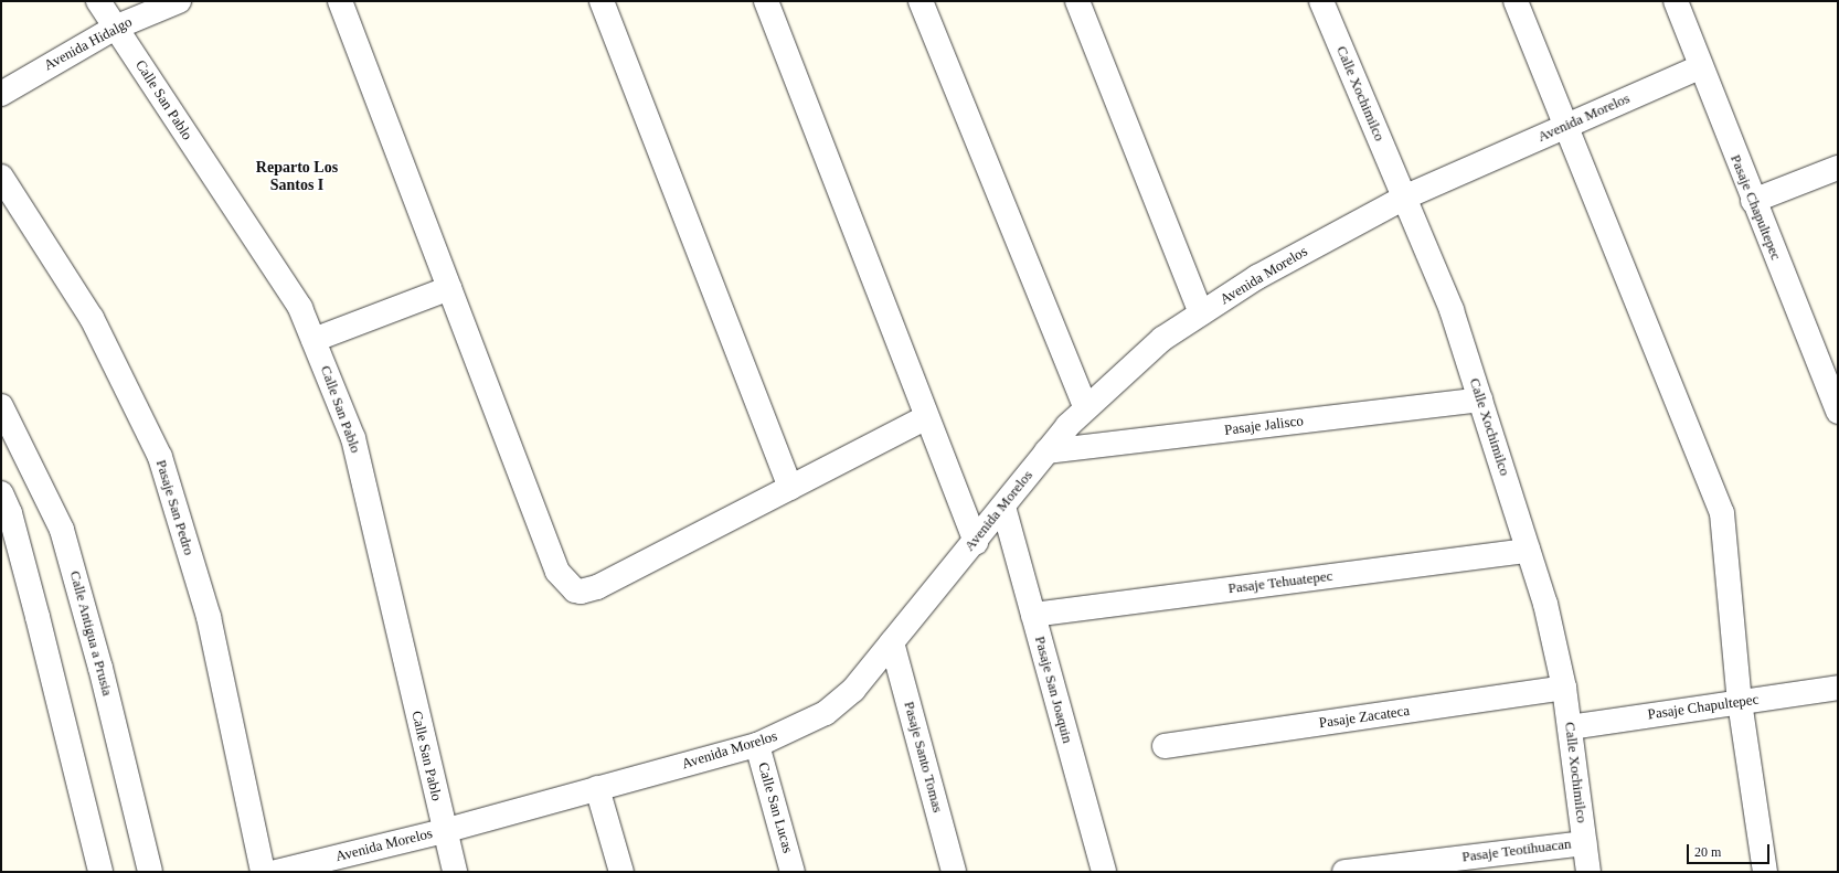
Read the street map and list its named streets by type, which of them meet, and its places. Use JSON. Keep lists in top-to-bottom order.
{
  "streets": {
    "street": [
      "Avenida Hidalgo",
      "Calle Xochimilco",
      "Calle San Pablo",
      "Avenida Morelos",
      "Pasaje Chapultepec",
      "Pasaje Jalisco",
      "Pasaje San Pedro",
      "Pasaje Tehuatepec",
      "Calle Antigua a Prusia",
      "Pasaje San Joaquin",
      "Pasaje Zacateca",
      "Pasaje Santo Tomas",
      "Calle San Lucas",
      "Pasaje Teotihuacan"
    ]
  },
  "crossings": [
    ["Avenida Hidalgo", "Calle San Pablo"],
    ["Calle Xochimilco", "Avenida Morelos"],
    ["Calle Xochimilco", "Pasaje Chapultepec"],
    ["Calle Xochimilco", "Pasaje Jalisco"],
    ["Calle Xochimilco", "Pasaje Tehuatepec"],
    ["Calle Xochimilco", "Pasaje Zacateca"],
    ["Calle Xochimilco", "Pasaje Teotihuacan"],
    ["Calle San Pablo", "Avenida Morelos"],
    ["Avenida Morelos", "Pasaje Chapultepec"],
    ["Avenida Morelos", "Pasaje Jalisco"],
    ["Avenida Morelos", "Pasaje San Joaquin"],
    ["Avenida Morelos", "Pasaje Santo Tomas"],
    ["Avenida Morelos", "Calle San Lucas"],
    ["Pasaje Tehuatepec", "Pasaje San Joaquin"]
  ],
  "districts": ["Reparto Los Santos I"],
  "scale_bar": "20 m"
}
